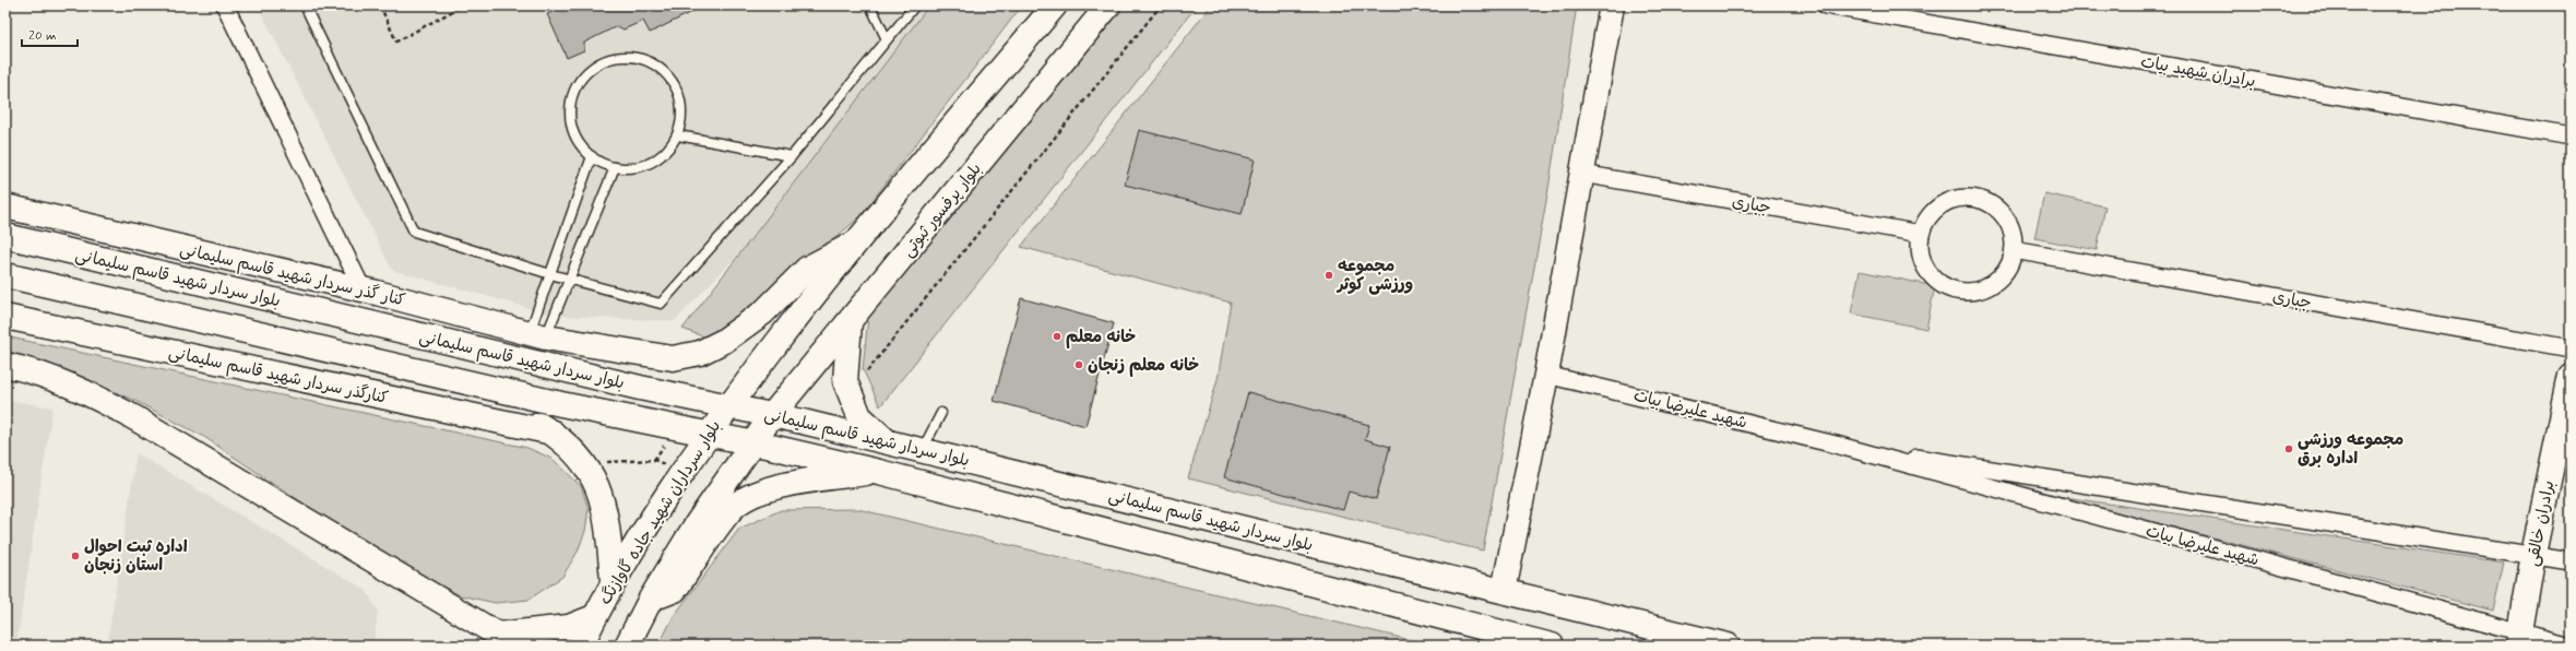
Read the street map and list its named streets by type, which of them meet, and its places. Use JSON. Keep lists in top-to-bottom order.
{
  "streets": {
    "main road": [
      "بلوار پرفسور ثبوتی",
      "کنار گذر سردار شهید قاسم سلیمانی",
      "بلوار سردار شهید قاسم سلیمانی",
      "کنارگذر سردار شهید قاسم سلیمانی",
      "بلوار سرداران شهید جاده گاوازنگ",
      "برادران خالقی"
    ],
    "street": ["برادران شهید بیات", "جباری", "شهید علیرضا بیات"]
  },
  "crossings": [
    ["بلوار پرفسور ثبوتی", "بلوار سردار شهید قاسم سلیمانی"],
    ["بلوار سردار شهید قاسم سلیمانی", "بلوار سرداران شهید جاده گاوازنگ"],
    ["شهید علیرضا بیات", "برادران خالقی"]
  ],
  "places": [
    "مجموعه ورزشی کوثر",
    "خانه معلم",
    "خانه معلم زنجان",
    "مجموعه ورزشی اداره برق",
    "اداره ثبت احوال استان زنجان"
  ],
  "scale_bar": "20 m"
}
